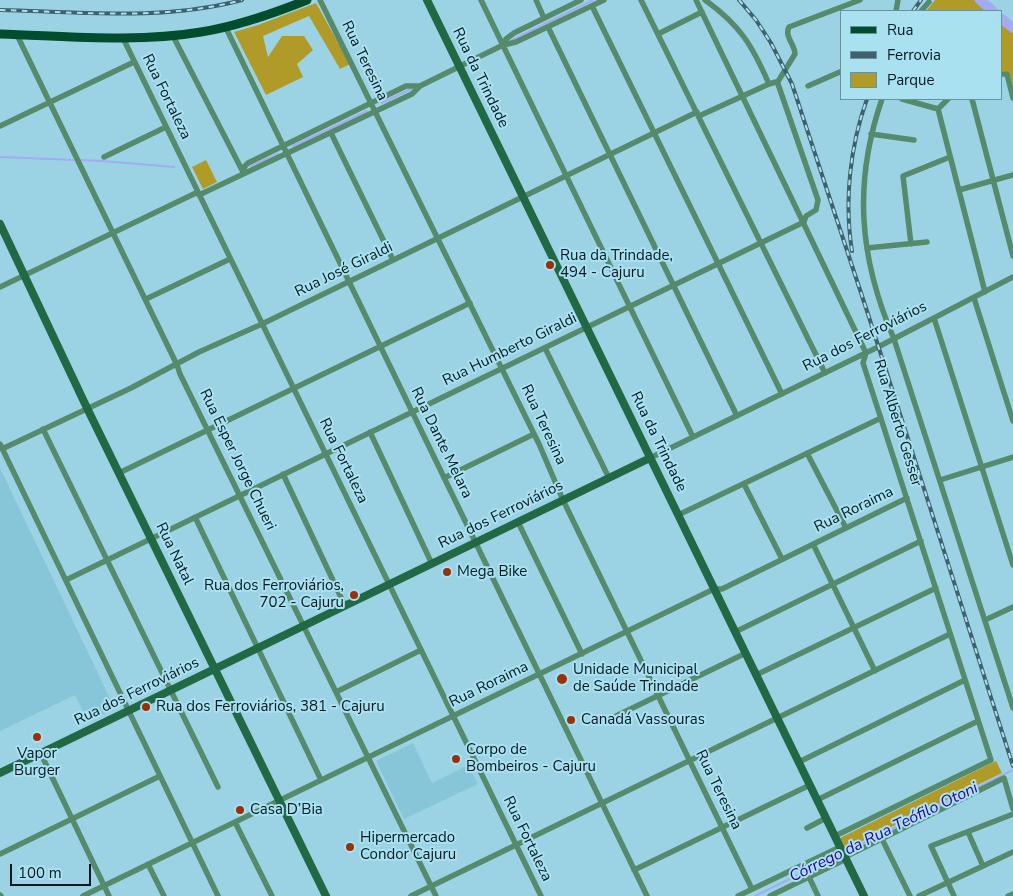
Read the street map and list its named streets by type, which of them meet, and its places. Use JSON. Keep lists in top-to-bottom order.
{
  "streets": {
    "street": [
      "Rua Teresina",
      "Rua da Trindade",
      "Rua Fortaleza",
      "Rua José Giraldi",
      "Rua dos Ferroviários",
      "Rua Humberto Giraldi",
      "Rua Alberto Gesser",
      "Rua Dante Melara",
      "Rua Esper Jorge Chueri",
      "Rua Roraima",
      "Rua Natal"
    ]
  },
  "crossings": [
    ["Rua Teresina", "Rua José Giraldi"],
    ["Rua Teresina", "Rua dos Ferroviários"],
    ["Rua Teresina", "Rua Humberto Giraldi"],
    ["Rua Teresina", "Rua Roraima"],
    ["Rua da Trindade", "Rua José Giraldi"],
    ["Rua da Trindade", "Rua dos Ferroviários"],
    ["Rua da Trindade", "Rua Humberto Giraldi"],
    ["Rua da Trindade", "Rua Alberto Gesser"],
    ["Rua da Trindade", "Rua Roraima"],
    ["Rua Fortaleza", "Rua José Giraldi"],
    ["Rua Fortaleza", "Rua dos Ferroviários"],
    ["Rua Fortaleza", "Rua Humberto Giraldi"],
    ["Rua Fortaleza", "Rua Roraima"],
    ["Rua José Giraldi", "Rua Alberto Gesser"],
    ["Rua José Giraldi", "Rua Dante Melara"],
    ["Rua José Giraldi", "Rua Esper Jorge Chueri"],
    ["Rua José Giraldi", "Rua Natal"],
    ["Rua dos Ferroviários", "Rua Alberto Gesser"],
    ["Rua dos Ferroviários", "Rua Dante Melara"],
    ["Rua dos Ferroviários", "Rua Esper Jorge Chueri"],
    ["Rua dos Ferroviários", "Rua Natal"],
    ["Rua Humberto Giraldi", "Rua Alberto Gesser"],
    ["Rua Humberto Giraldi", "Rua Dante Melara"],
    ["Rua Humberto Giraldi", "Rua Esper Jorge Chueri"],
    ["Rua Humberto Giraldi", "Rua Natal"],
    ["Rua Alberto Gesser", "Rua Roraima"],
    ["Rua Dante Melara", "Rua Roraima"],
    ["Rua Esper Jorge Chueri", "Rua Roraima"],
    ["Rua Roraima", "Rua Natal"]
  ],
  "water": ["Córrego da Rua Teófilo Otoni"],
  "places": [
    "Rua da Trindade, 494 - Cajuru",
    "Mega Bike",
    "Rua dos Ferroviários, 702 - Cajuru",
    "Unidade Municipal de Saúde Trindade",
    "Rua dos Ferroviários, 381 - Cajuru",
    "Canadá Vassouras",
    "Vapor Burger",
    "Corpo de Bombeiros - Cajuru",
    "Casa D’Bia",
    "Hipermercado Condor Cajuru"
  ],
  "legend": ["Rua", "Ferrovia", "Parque"],
  "scale_bar": "100 m"
}
